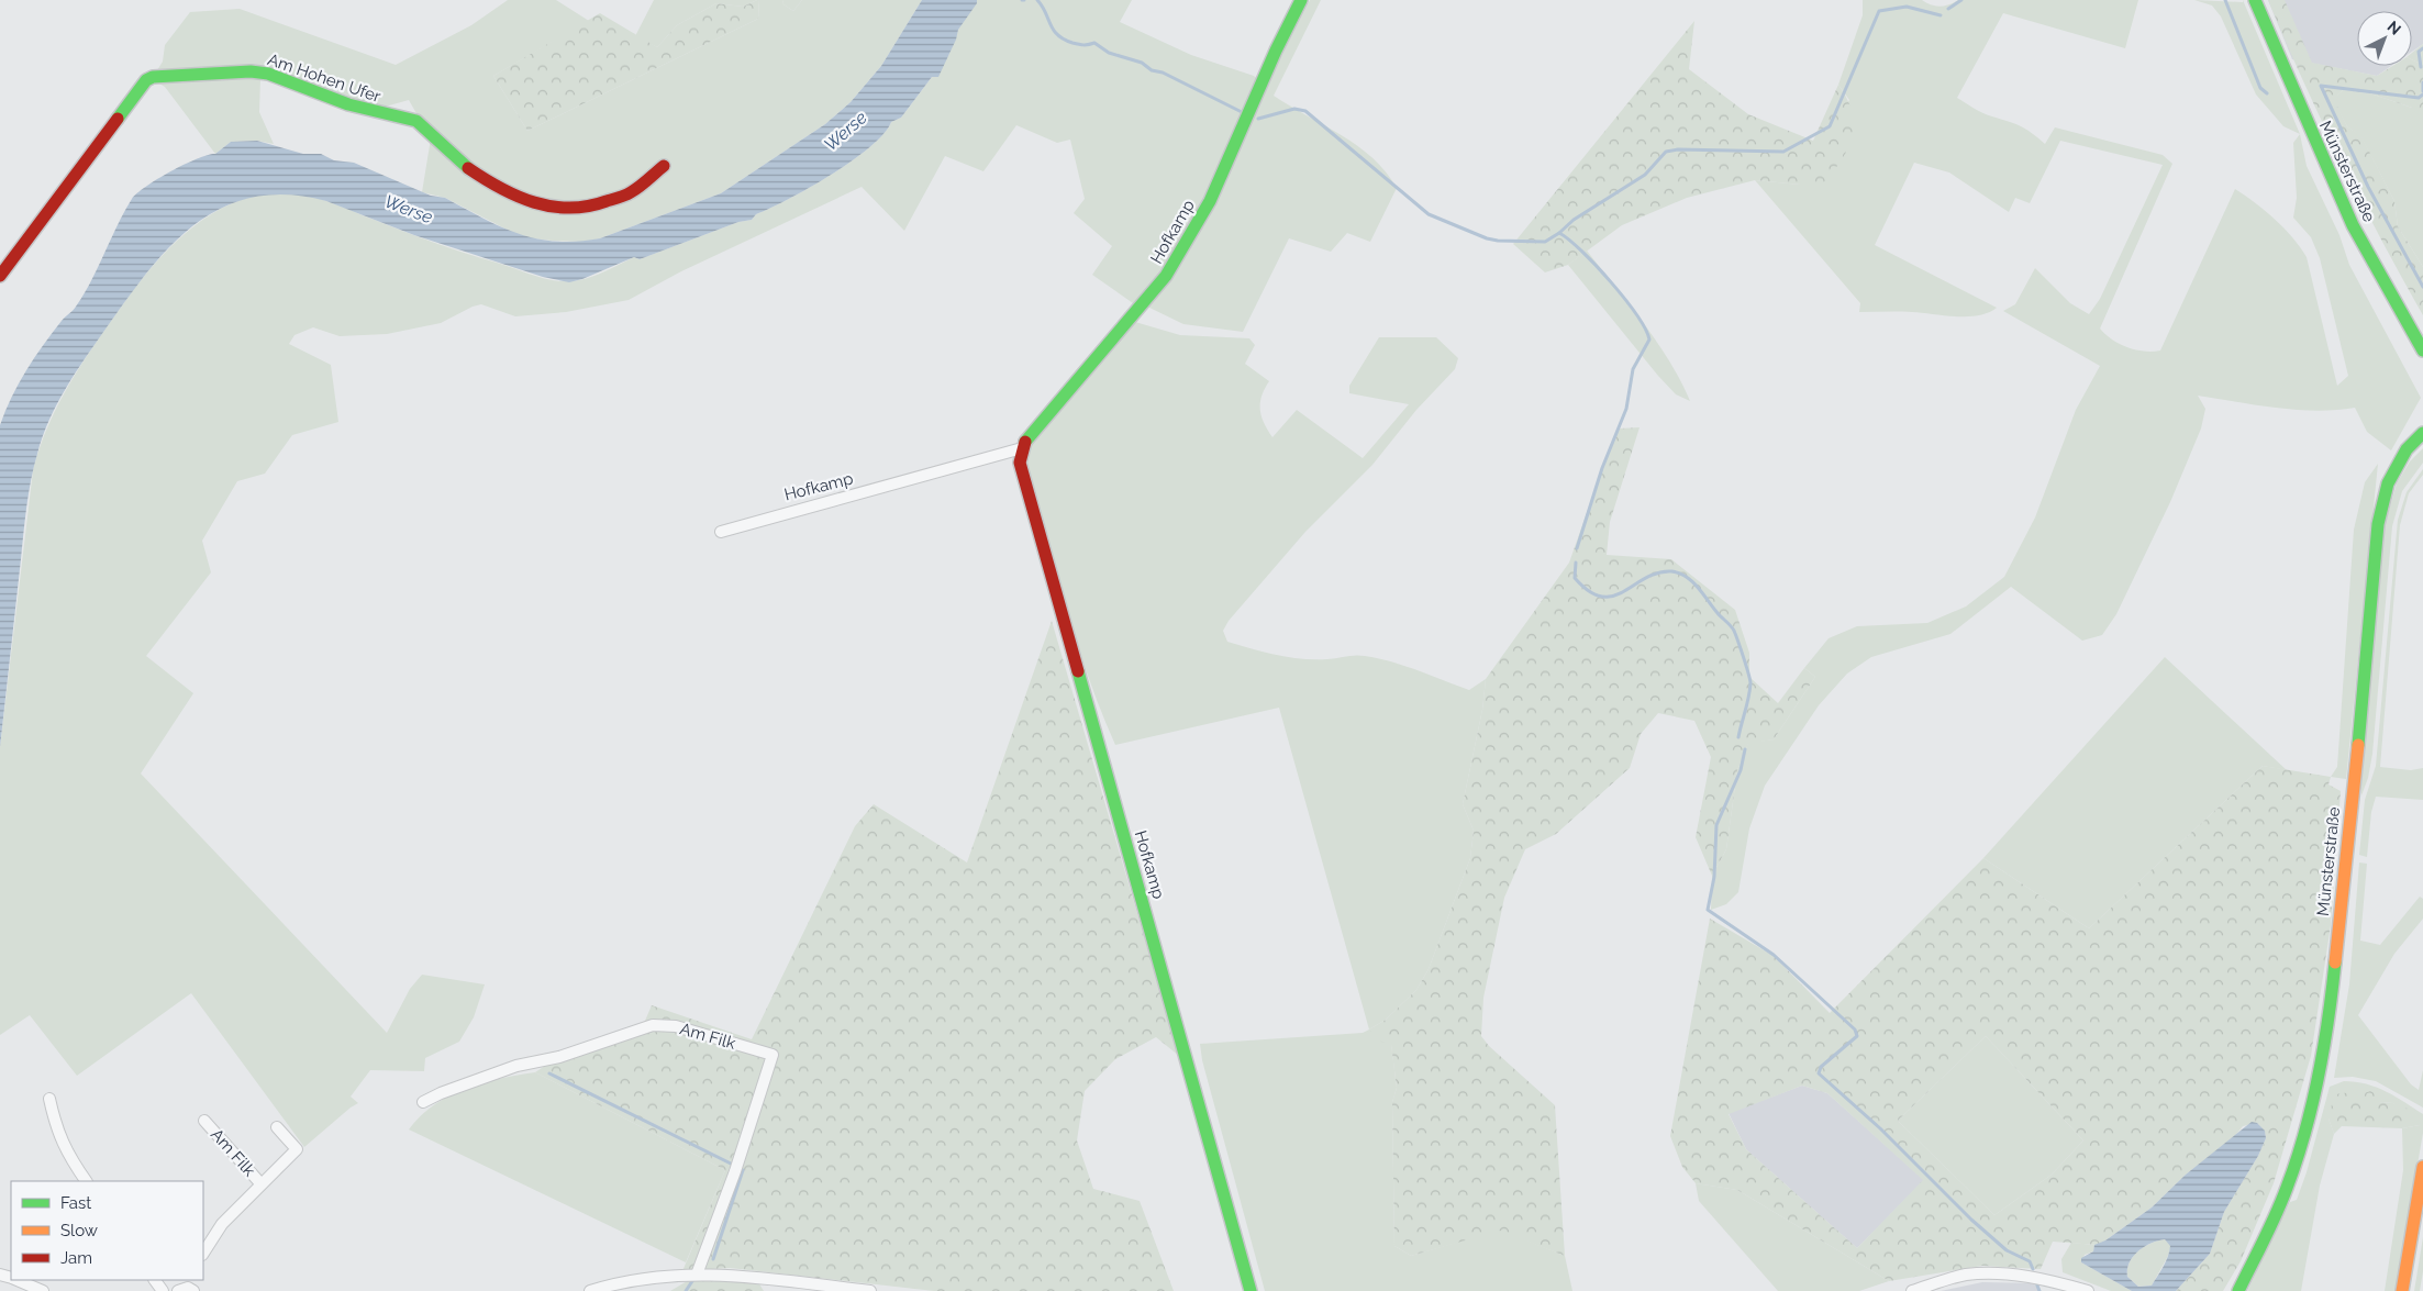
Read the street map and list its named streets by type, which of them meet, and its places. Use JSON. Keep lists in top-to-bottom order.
{
  "streets": {
    "street": [
      "Am Hohen Ufer",
      "Münsterstraße",
      "Hofkamp",
      "Am Filk"
    ]
  },
  "water": ["Werse"],
  "legend": ["Fast", "Slow", "Jam"],
  "north": "top right"
}
